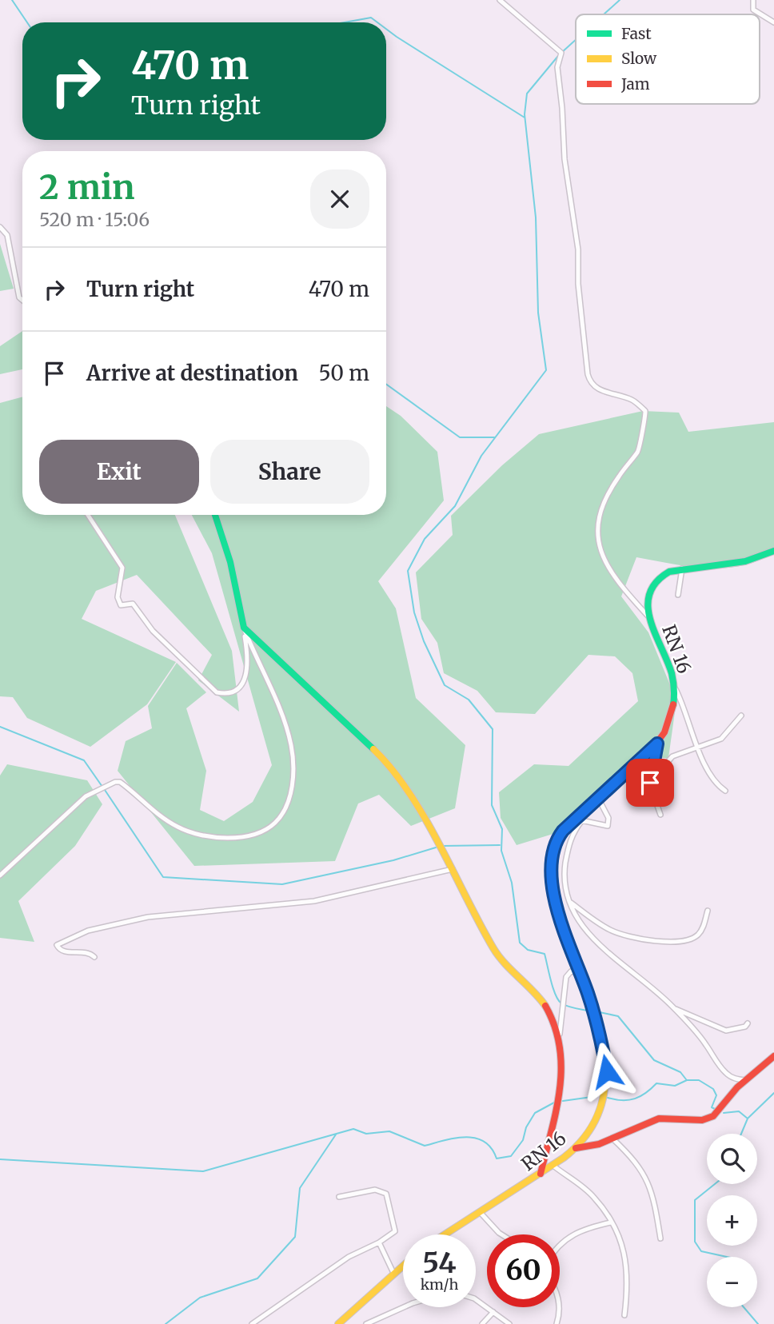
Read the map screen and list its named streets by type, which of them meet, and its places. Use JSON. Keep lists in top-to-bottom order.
{
  "streets": {
    "main road": ["RN 16"]
  },
  "legend": ["Fast", "Slow", "Jam"],
  "page": {
    "turn": ["470 m", "Turn right"],
    "heading": ["2 min", "520 m · 15:06"],
    "list": [
      {
        "name": "Turn right",
        "value": "470 m"
      },
      {
        "name": "Arrive at destination",
        "value": "50 m"
      }
    ],
    "buttons": ["Exit", "Share"],
    "map_buttons": ["+", "−"],
    "speed": "54 km/h",
    "limit": "60"
  }
}
